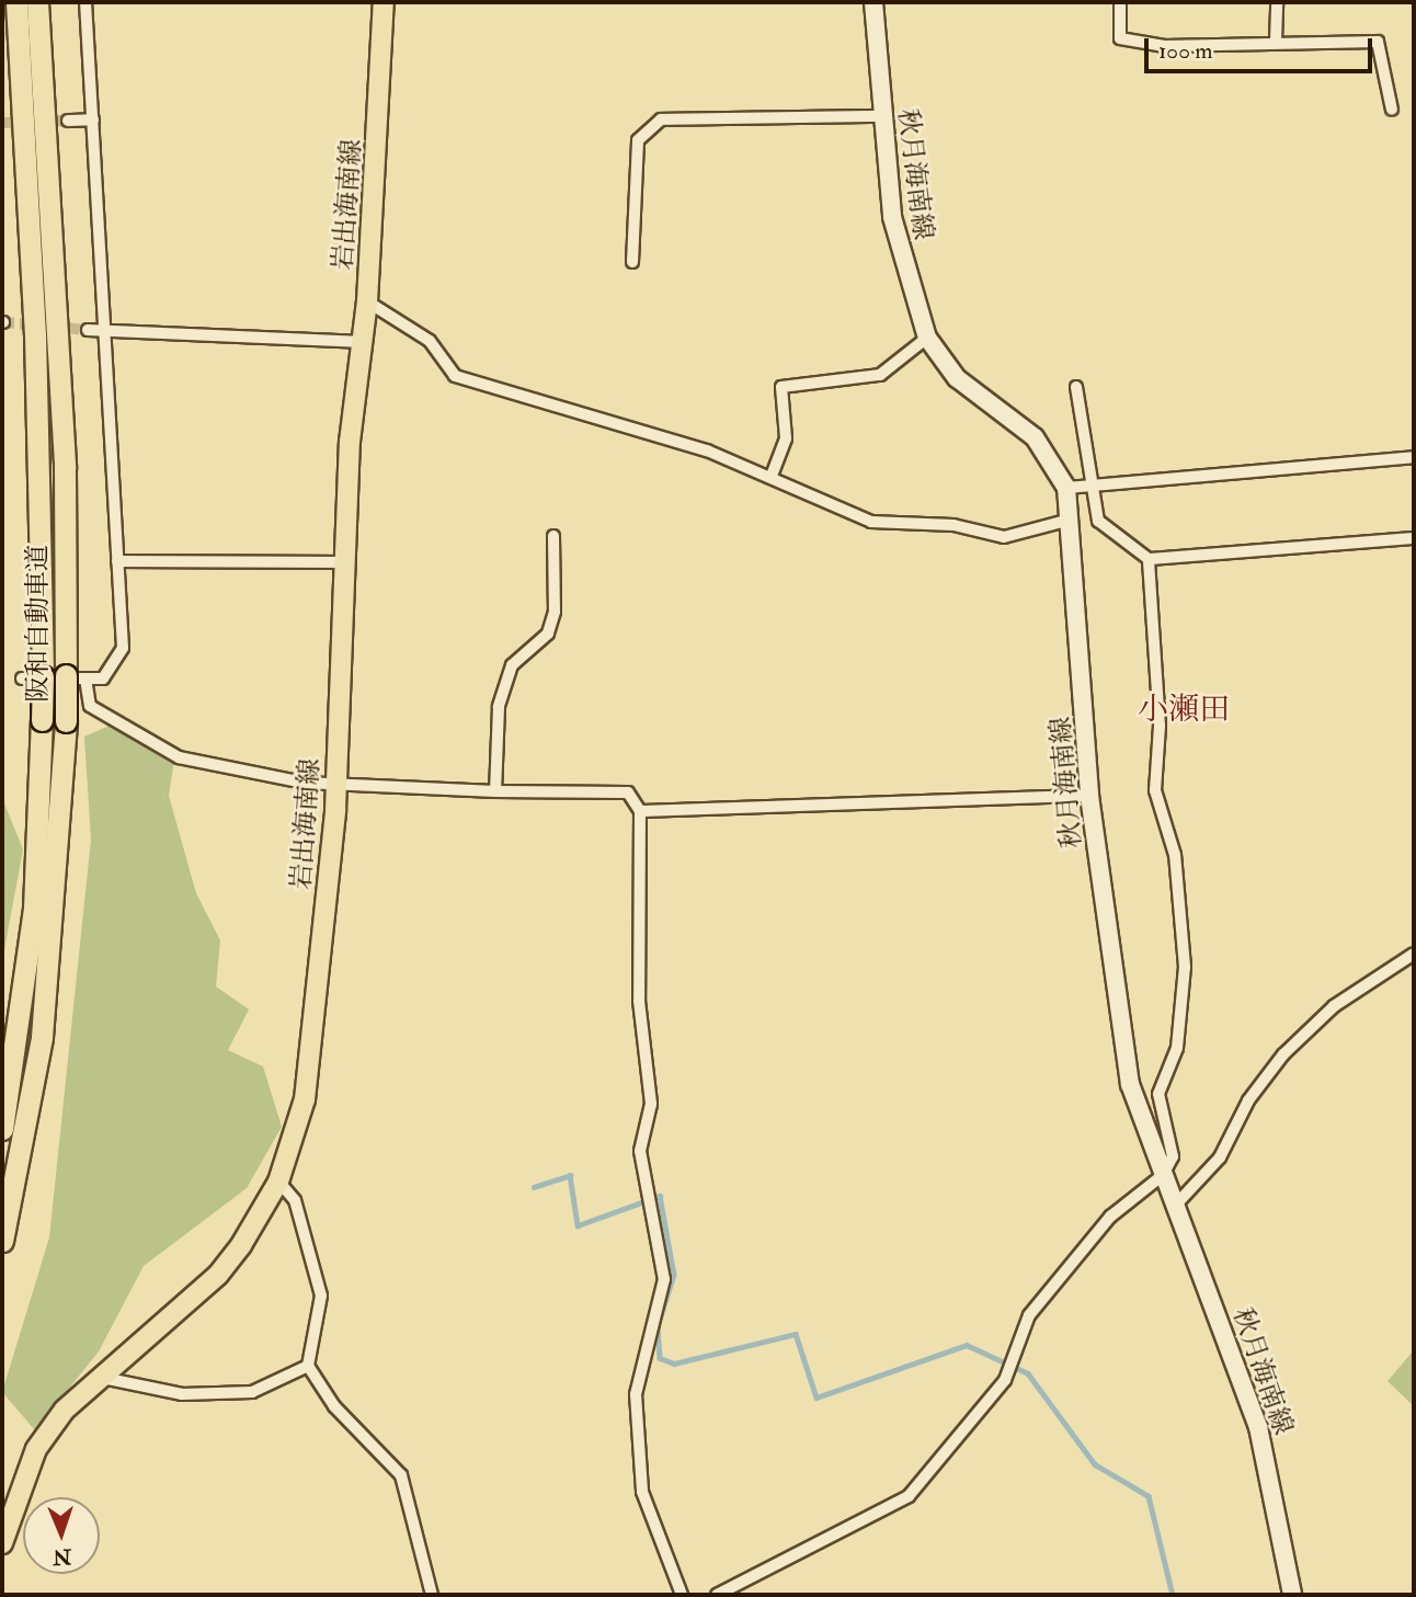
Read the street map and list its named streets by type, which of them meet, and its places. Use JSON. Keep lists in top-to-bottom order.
{
  "streets": {
    "highway": ["阪和自動車道"],
    "main road": ["秋月海南線", "岩出海南線"]
  },
  "districts": ["小瀬田"],
  "scale_bar": "100 m",
  "north": "bottom"
}
